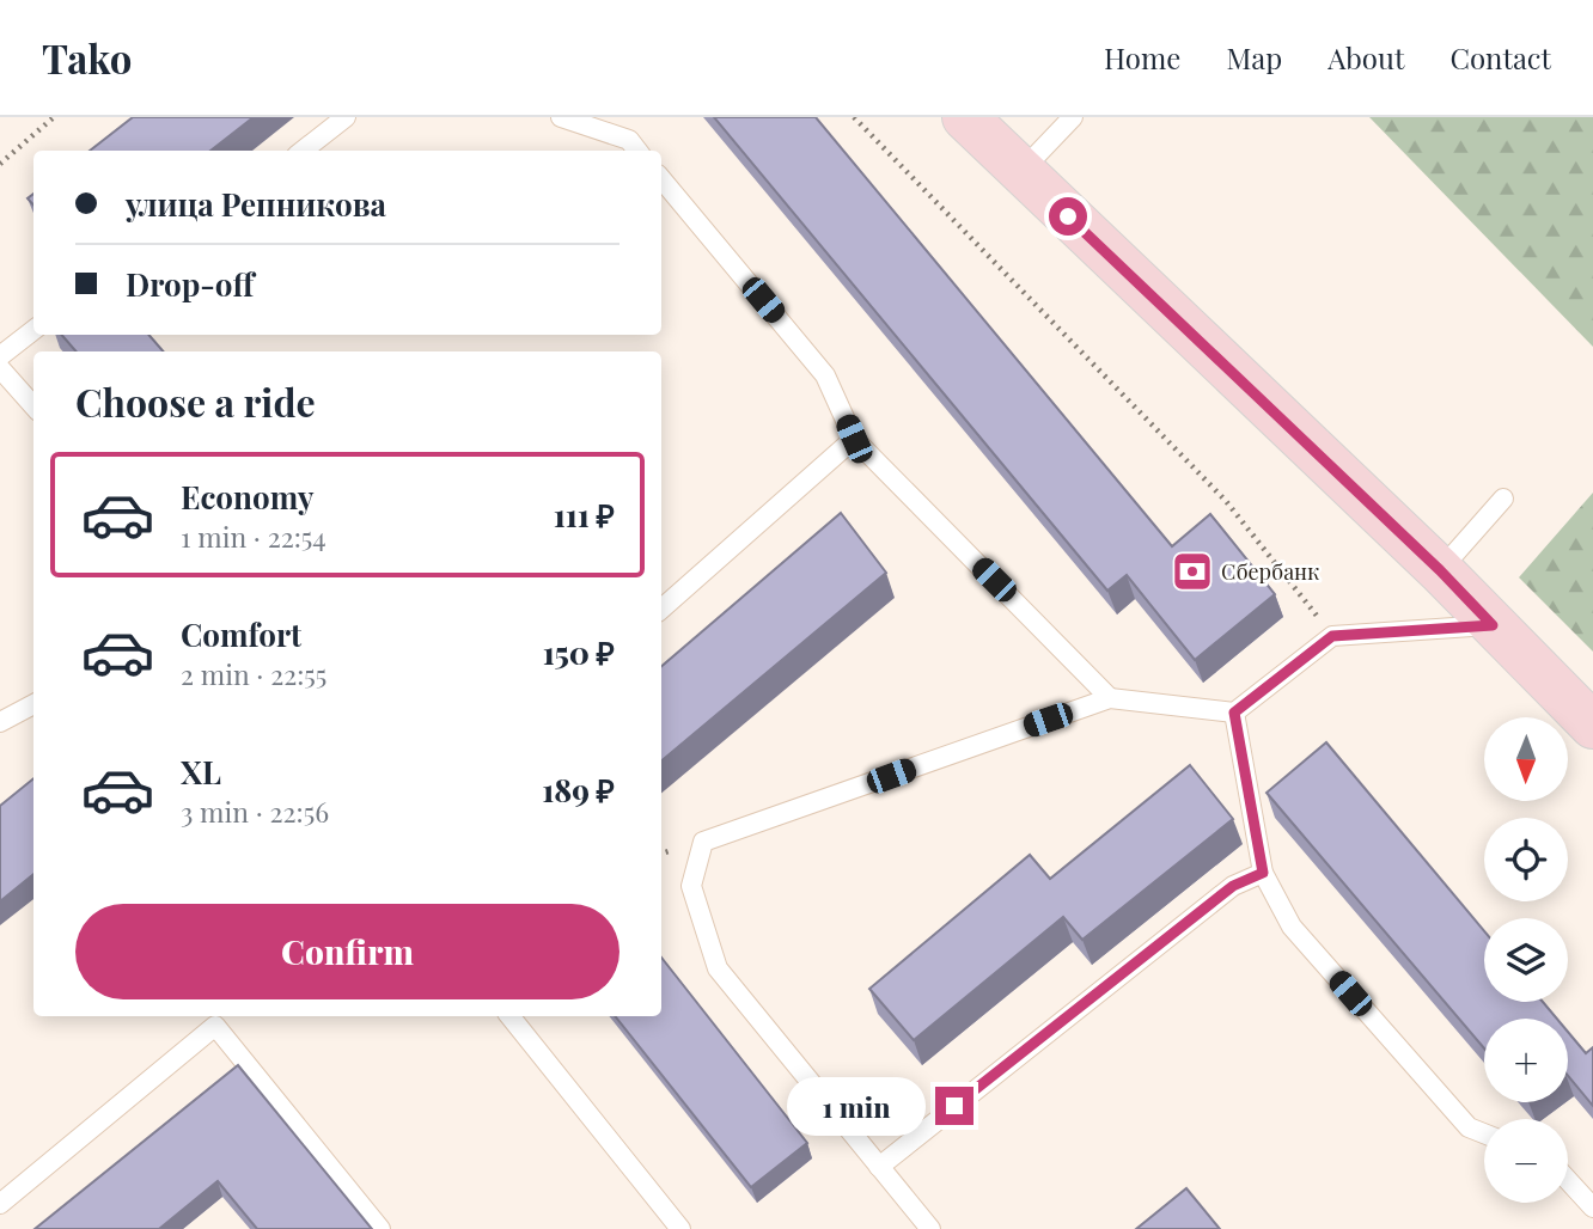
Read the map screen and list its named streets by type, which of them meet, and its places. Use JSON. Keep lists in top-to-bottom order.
{
  "places": {
    "bank": ["Сбербанк"]
  },
  "north": "bottom",
  "page": {
    "header": "Tako",
    "nav": [
      "Home",
      "Map",
      "About",
      "Contact"
    ],
    "banner": ["улица Репникова", "Drop-off"],
    "heading": "Choose a ride",
    "list": [
      {
        "name": "Economy",
        "note": "1 min · 22:54",
        "value": "111 ₽"
      },
      {
        "name": "Comfort",
        "note": "2 min · 22:55",
        "value": "150 ₽"
      },
      {
        "name": "XL",
        "note": "3 min · 22:56",
        "value": "189 ₽"
      }
    ],
    "map_buttons": ["+", "−"],
    "buttons": "Confirm",
    "bubble": "1 min"
  }
}
